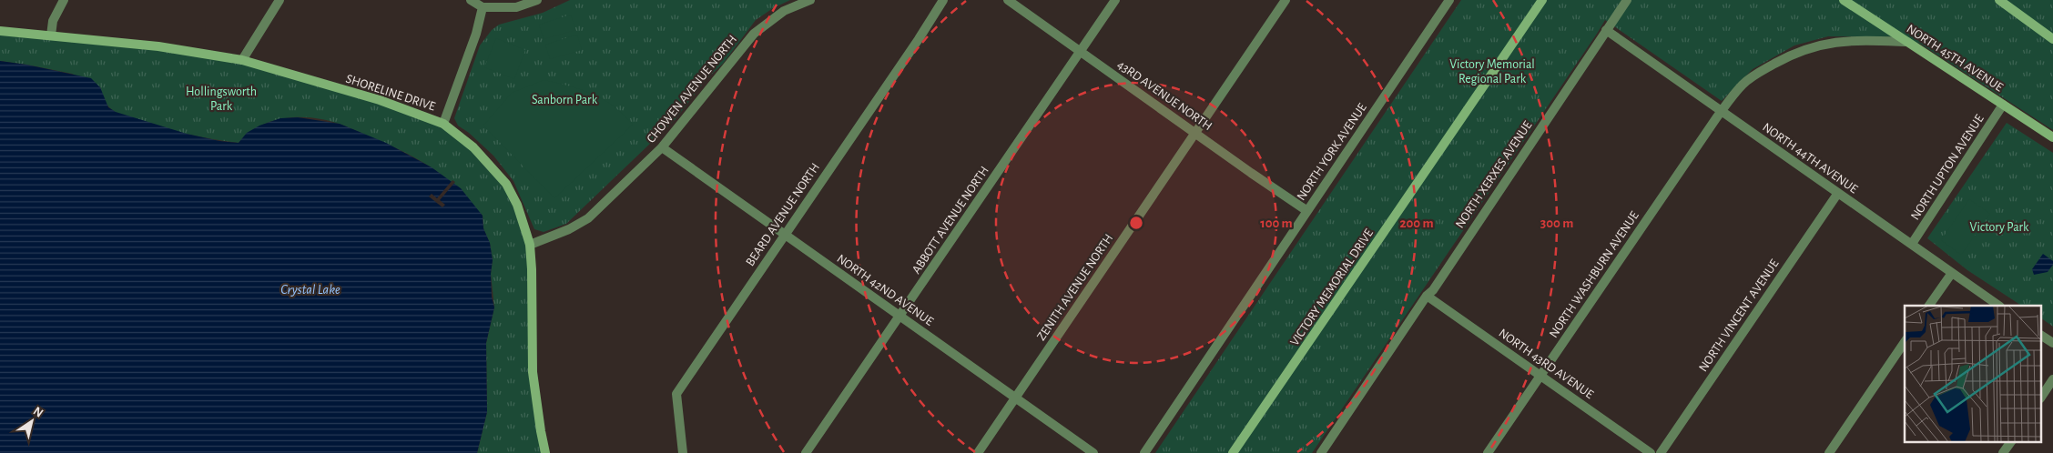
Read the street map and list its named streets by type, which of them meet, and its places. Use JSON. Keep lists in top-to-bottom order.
{
  "streets": {
    "street": [
      "NORTH 45TH AVENUE",
      "CHOWEN AVENUE NORTH",
      "SHORELINE DRIVE",
      "43RD AVENUE NORTH",
      "NORTH YORK AVENUE",
      "NORTH 44TH AVENUE",
      "NORTH UPTON AVENUE",
      "NORTH XERXES AVENUE",
      "BEARD AVENUE NORTH",
      "ABBOTT AVENUE NORTH",
      "NORTH WASHBURN AVENUE",
      "ZENITH AVENUE NORTH",
      "VICTORY MEMORIAL DRIVE",
      "NORTH 42ND AVENUE",
      "NORTH VINCENT AVENUE",
      "NORTH 43RD AVENUE"
    ]
  },
  "crossings": [
    ["NORTH 45TH AVENUE", "NORTH UPTON AVENUE"],
    ["NORTH 45TH AVENUE", "NORTH WASHBURN AVENUE"],
    ["CHOWEN AVENUE NORTH", "SHORELINE DRIVE"],
    ["CHOWEN AVENUE NORTH", "NORTH 42ND AVENUE"],
    ["43RD AVENUE NORTH", "NORTH YORK AVENUE"],
    ["43RD AVENUE NORTH", "ABBOTT AVENUE NORTH"],
    ["43RD AVENUE NORTH", "ZENITH AVENUE NORTH"],
    ["NORTH 44TH AVENUE", "NORTH UPTON AVENUE"],
    ["NORTH 44TH AVENUE", "NORTH XERXES AVENUE"],
    ["NORTH 44TH AVENUE", "NORTH WASHBURN AVENUE"],
    ["NORTH 44TH AVENUE", "NORTH VINCENT AVENUE"],
    ["NORTH XERXES AVENUE", "NORTH 43RD AVENUE"],
    ["BEARD AVENUE NORTH", "NORTH 42ND AVENUE"],
    ["ABBOTT AVENUE NORTH", "NORTH 42ND AVENUE"],
    ["NORTH WASHBURN AVENUE", "NORTH 43RD AVENUE"],
    ["ZENITH AVENUE NORTH", "NORTH 42ND AVENUE"]
  ],
  "water": ["Crystal Lake"],
  "parks": [
    "Victory Memorial Regional Park",
    "Hollingsworth Park",
    "Sanborn Park",
    "Victory Park"
  ],
  "north": "top right",
  "rings": ["100 m", "200 m", "300 m"]
}
